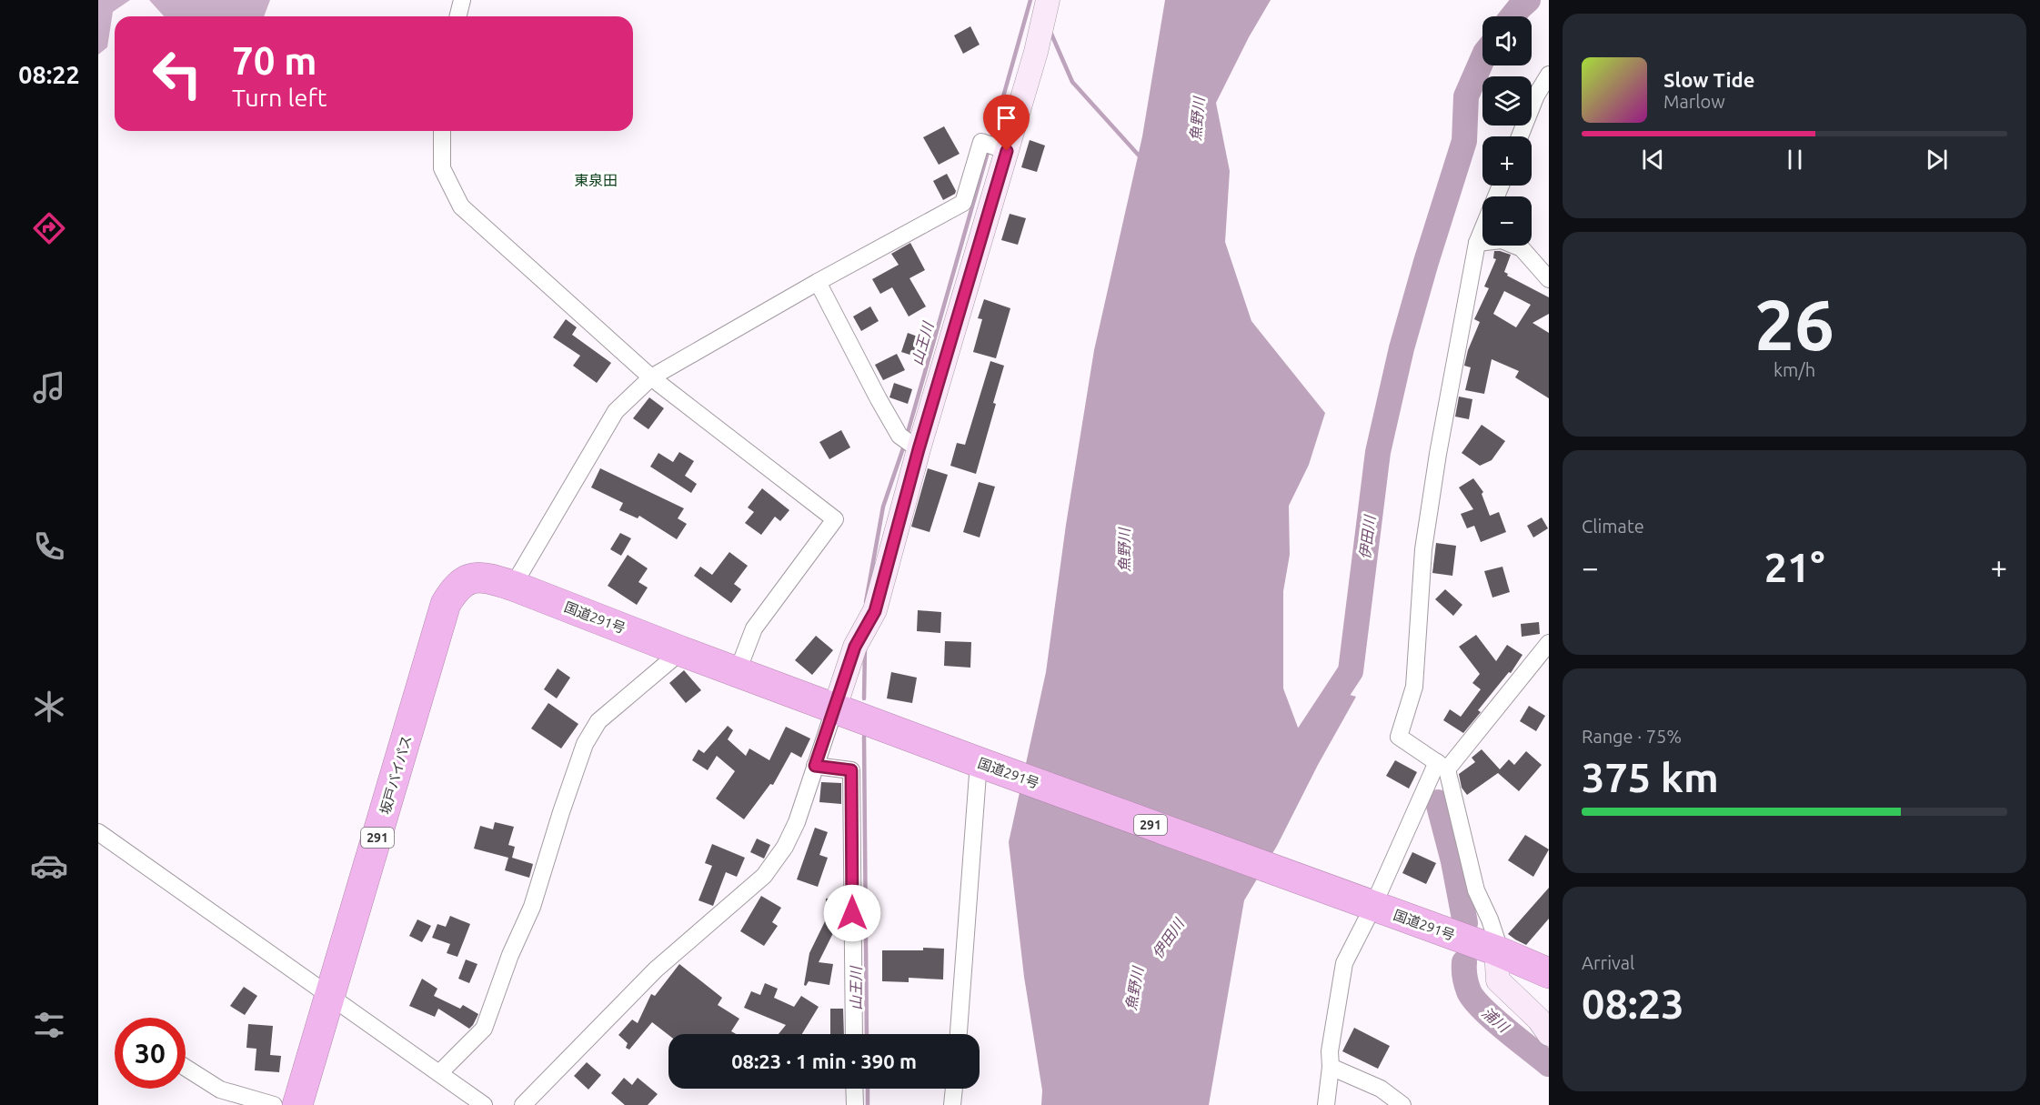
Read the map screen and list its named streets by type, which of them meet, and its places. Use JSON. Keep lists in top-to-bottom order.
{
  "streets": {
    "highway": ["国道291号", "坂戸バイパス", "291"]
  },
  "crossings": [
    ["国道291号", "坂戸バイパス"]
  ],
  "districts": ["東泉田"],
  "water": [
    "魚野川",
    "山王川",
    "伊田川",
    "浦川"
  ],
  "page": {
    "tabs": "08:22",
    "map_buttons": ["+", "−"],
    "turn": ["70 m", "Turn left"],
    "song": ["Slow Tide", "Marlow"],
    "tile": [
      ["26", "km/h"],
      "Climate",
      ["Range · 75%", "375 km"],
      ["Arrival", "08:23"]
    ],
    "heat": ["−", "21°", "+"],
    "limit": "30",
    "trip": "08:23 · 1 min · 390 m"
  }
}
